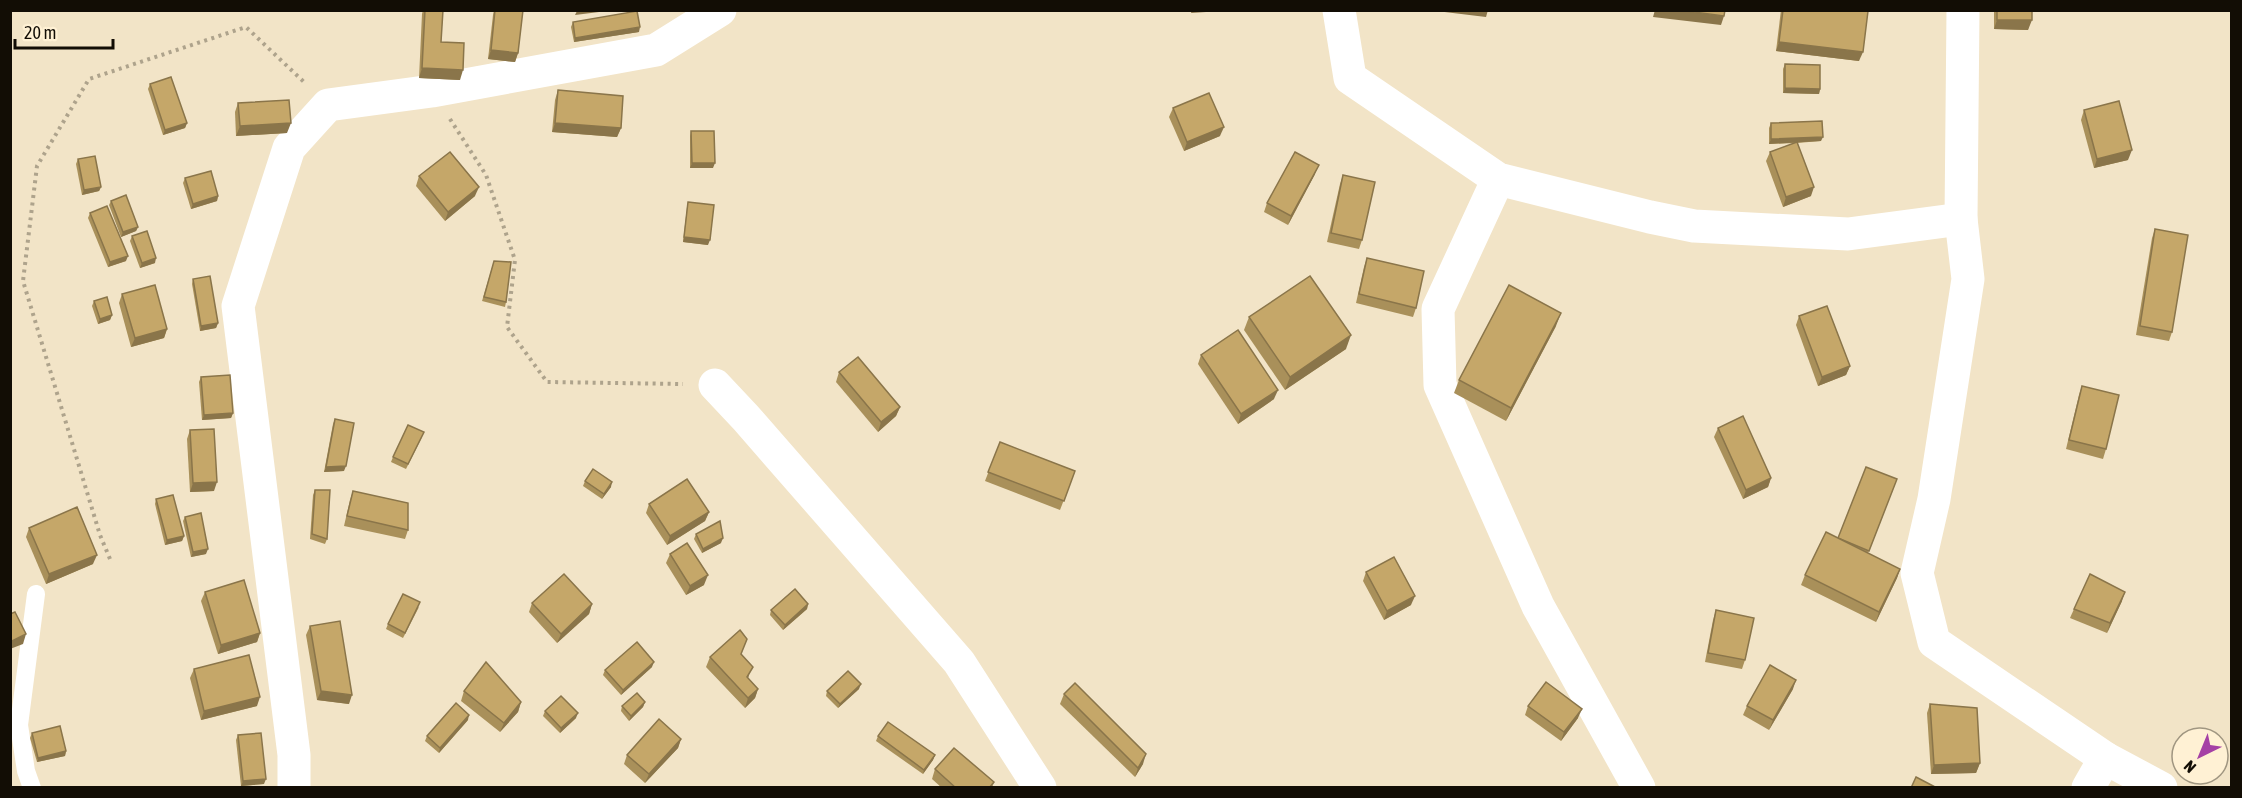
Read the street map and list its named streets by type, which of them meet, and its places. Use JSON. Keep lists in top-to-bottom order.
{
  "scale_bar": "20 m",
  "north": "bottom left"
}
